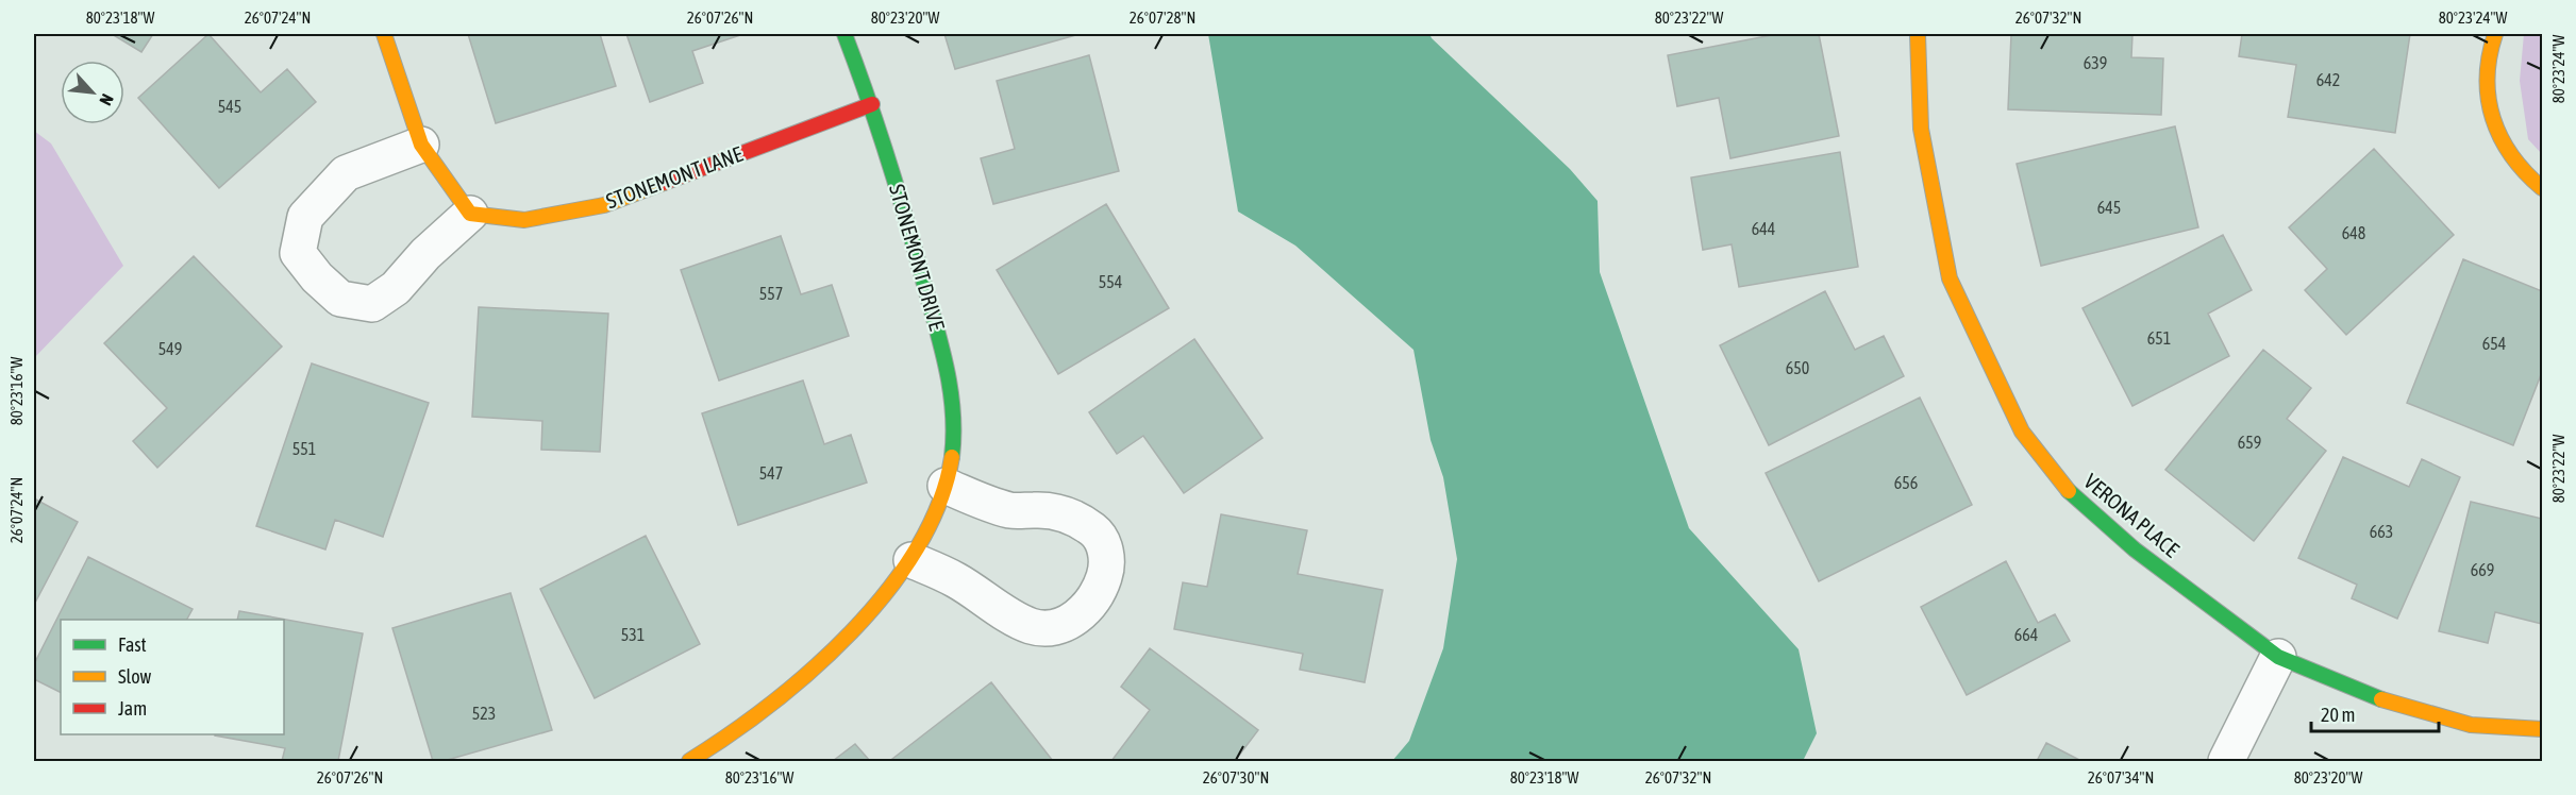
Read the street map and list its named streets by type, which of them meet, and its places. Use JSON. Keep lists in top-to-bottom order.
{
  "streets": {
    "street": ["STONEMONT LANE", "STONEMONT DRIVE", "VERONA PLACE"]
  },
  "crossings": [
    ["STONEMONT LANE", "STONEMONT DRIVE"]
  ],
  "house_numbers": [
    "639",
    "642",
    "545",
    "645",
    "644",
    "648",
    "554",
    "557",
    "651",
    "654",
    "549",
    "650",
    "659",
    "551",
    "547",
    "656",
    "663",
    "669",
    "531",
    "664",
    "523"
  ],
  "legend": ["Fast", "Slow", "Jam"],
  "scale_bar": "20 m",
  "north": "bottom right",
  "coordinates": [
    "80°23'18\"W",
    "26°07'24\"N",
    "26°07'26\"N",
    "80°23'20\"W",
    "26°07'28\"N",
    "80°23'22\"W",
    "26°07'32\"N",
    "80°23'24\"W",
    "80°23'16\"W",
    "26°07'30\"N",
    "26°07'34\"N"
  ]
}
